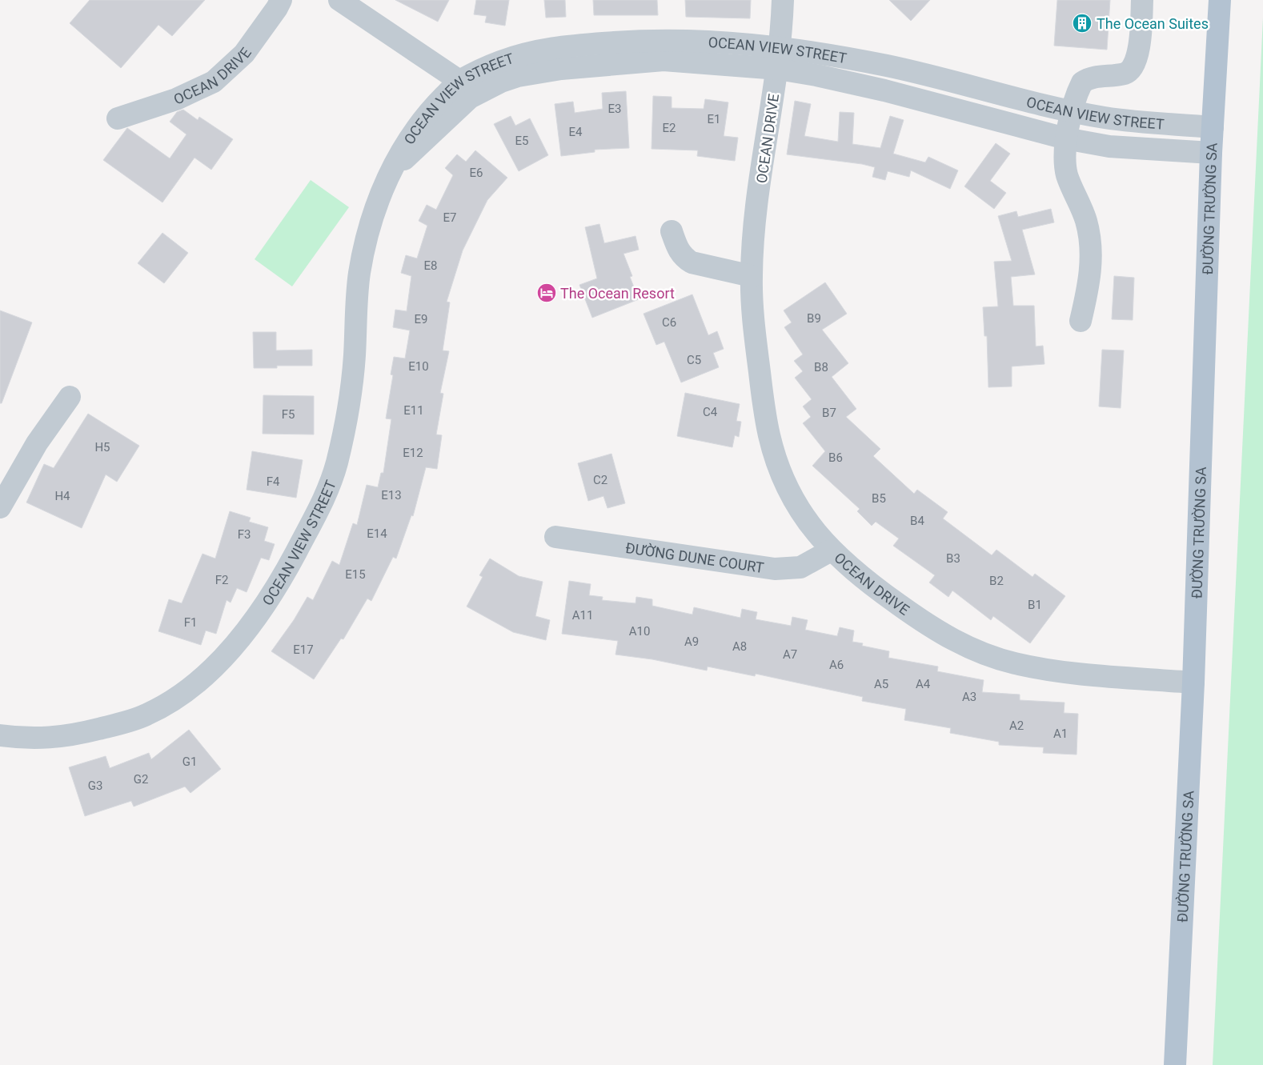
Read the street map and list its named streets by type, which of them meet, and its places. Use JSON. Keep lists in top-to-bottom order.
{
  "streets": {
    "main road": ["ĐƯỜNG TRƯỜNG SA"],
    "street": ["OCEAN VIEW STREET", "OCEAN DRIVE", "ĐƯỜNG DUNE COURT"]
  },
  "crossings": [
    ["OCEAN VIEW STREET", "OCEAN DRIVE"],
    ["OCEAN VIEW STREET", "ĐƯỜNG TRƯỜNG SA"],
    ["OCEAN DRIVE", "ĐƯỜNG TRƯỜNG SA"],
    ["OCEAN DRIVE", "ĐƯỜNG DUNE COURT"]
  ],
  "places": {
    "building": ["The Ocean Suites"],
    "hotel": ["The Ocean Resort"]
  },
  "house_numbers": [
    "E3",
    "E1",
    "E2",
    "E4",
    "E5",
    "E6",
    "E7",
    "E8",
    "B9",
    "E9",
    "C6",
    "C5",
    "E10",
    "B8",
    "E11",
    "C4",
    "B7",
    "F5",
    "H5",
    "E12",
    "B6",
    "C2",
    "F4",
    "E13",
    "H4",
    "B5",
    "B4",
    "E14",
    "F3",
    "B3",
    "E15",
    "F2",
    "B2",
    "B1",
    "A11",
    "F1",
    "A10",
    "A9",
    "A8",
    "E17",
    "A7",
    "A6",
    "A5",
    "A4",
    "A3",
    "A2",
    "A1",
    "G1",
    "G2",
    "G3"
  ]
}
